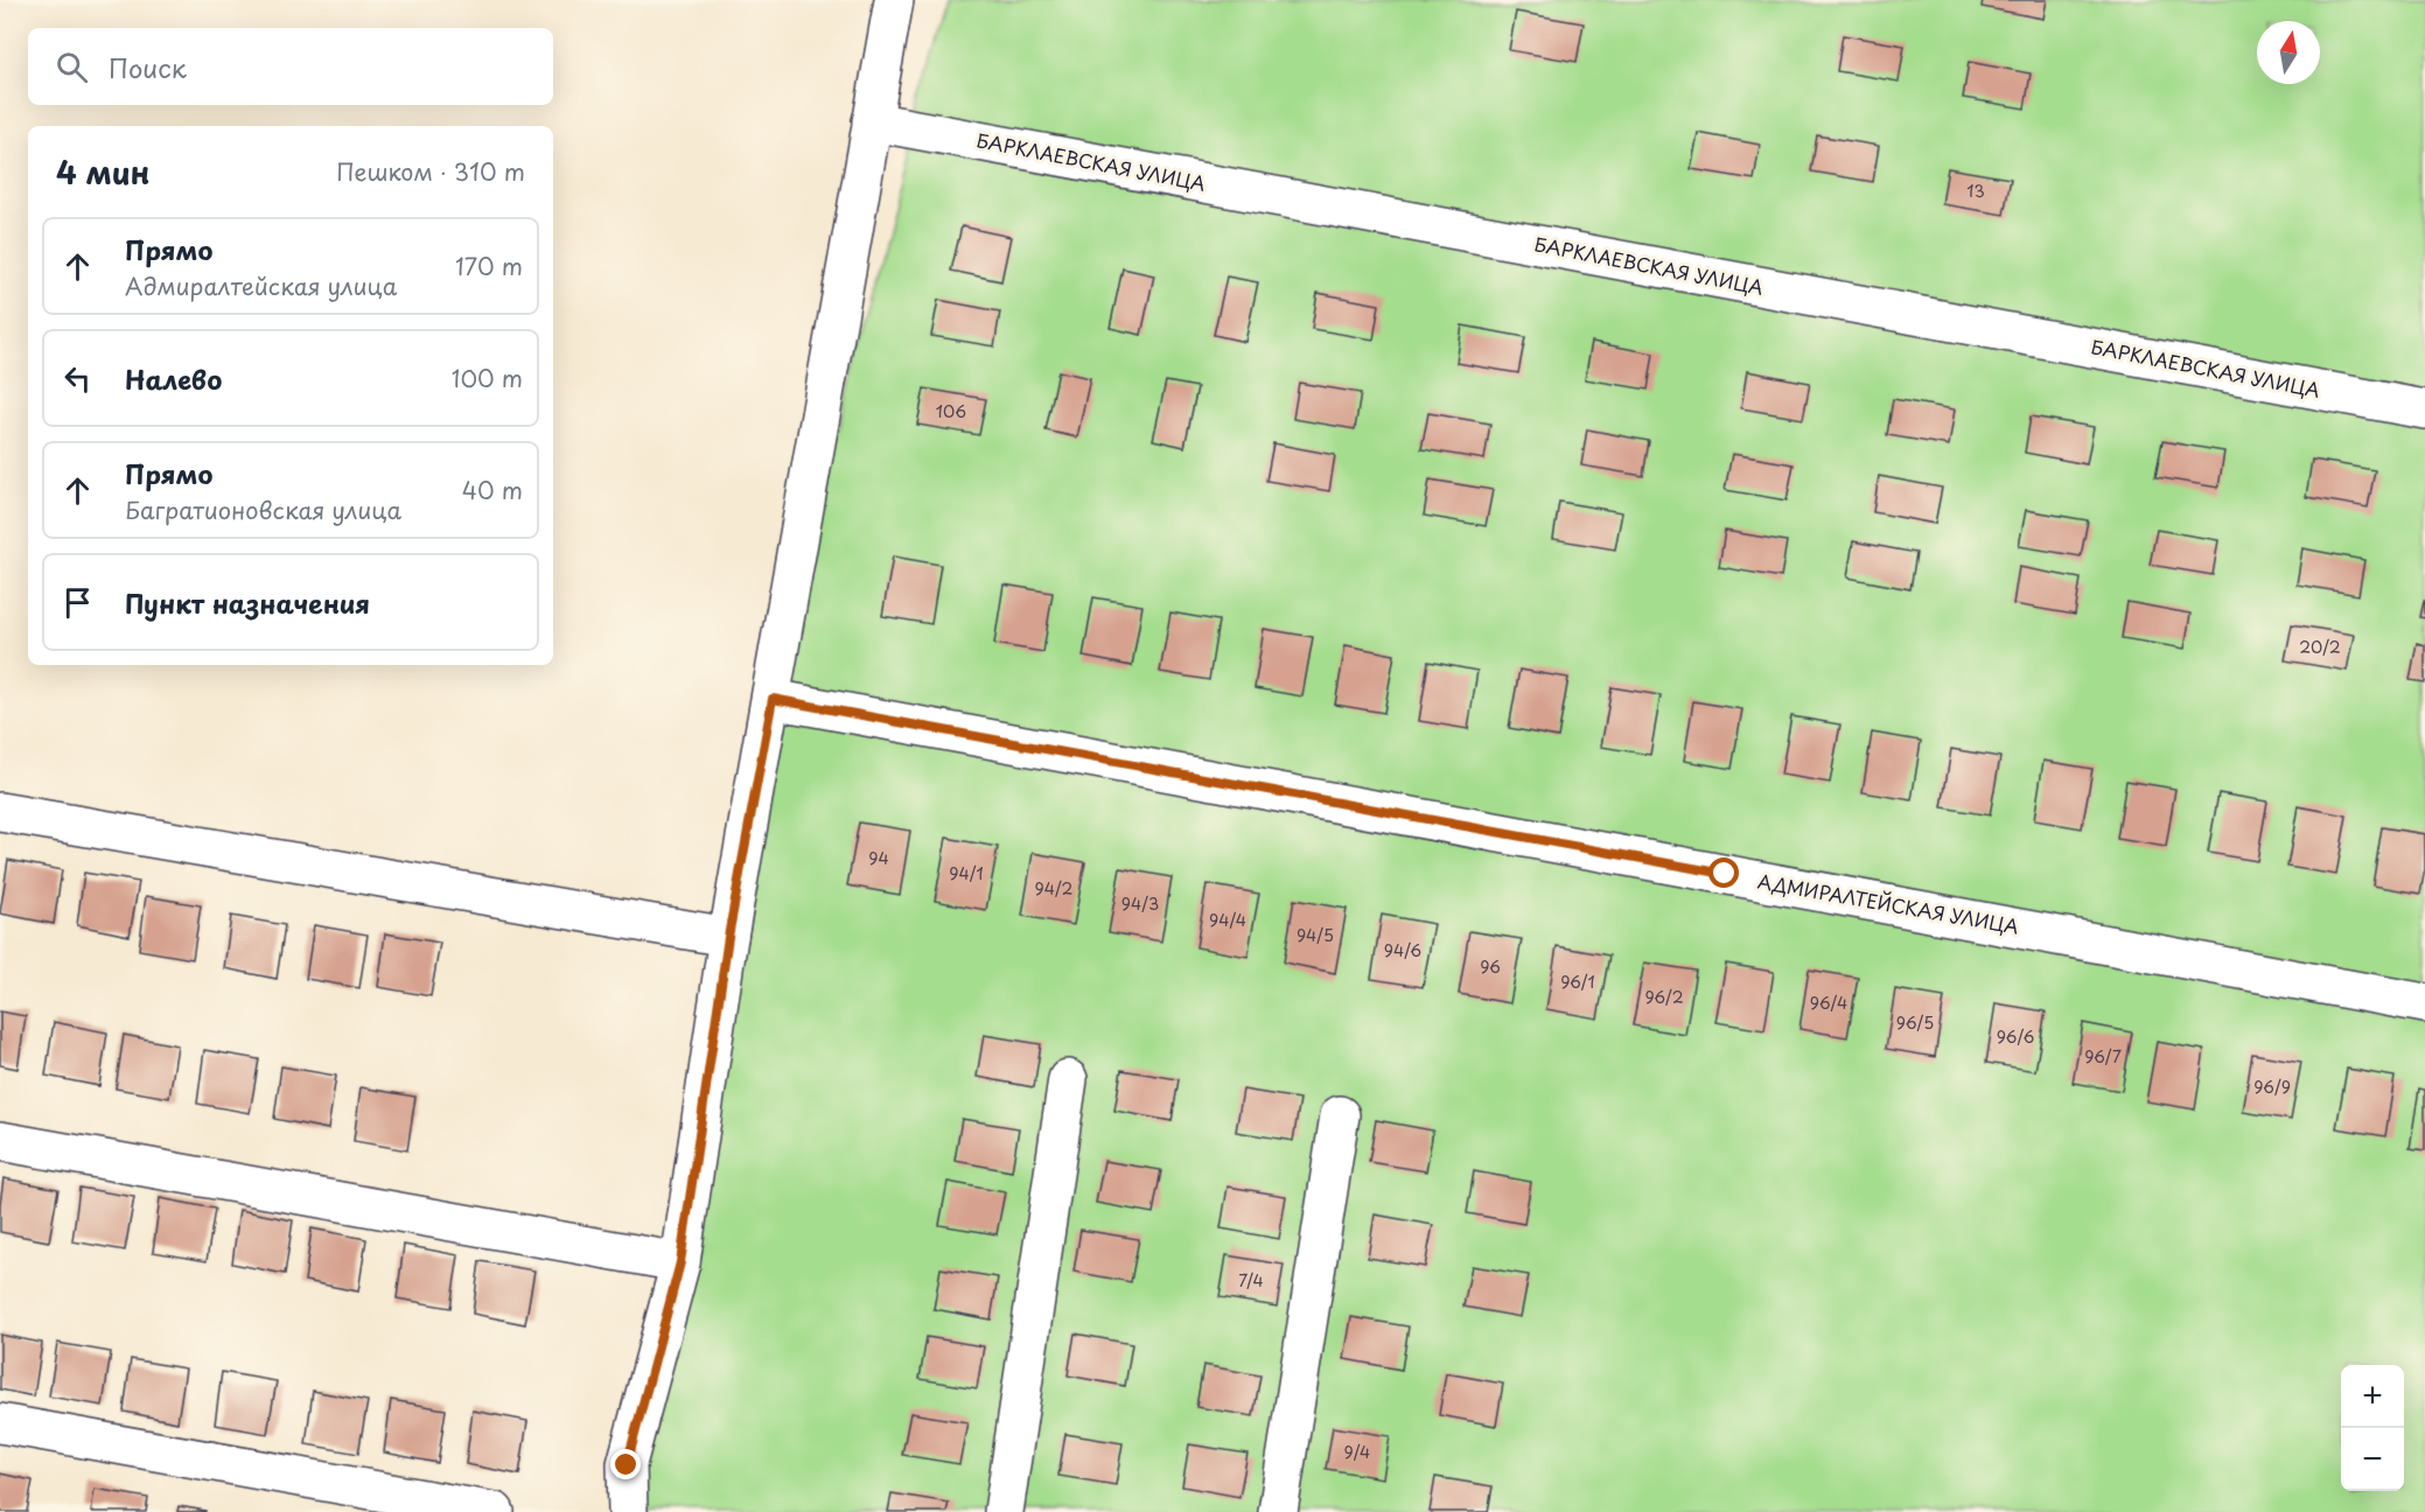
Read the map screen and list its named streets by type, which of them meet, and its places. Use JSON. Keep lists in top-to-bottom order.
{
  "streets": {
    "street": ["БАРКЛАЕВСКАЯ УЛИЦА", "АДМИРАЛТЕЙСКАЯ УЛИЦА"]
  },
  "house_numbers": [
    "13",
    "106",
    "20/2",
    "94",
    "94/1",
    "94/2",
    "94/3",
    "94/4",
    "94/5",
    "94/6",
    "96",
    "96/1",
    "96/2",
    "96/4",
    "96/5",
    "96/6",
    "96/7",
    "96/9",
    "7/4",
    "9/4"
  ],
  "north": "top",
  "page": {
    "search": "Поиск",
    "heading": ["4 мин", "Пешком · 310 m"],
    "list": [
      ["Прямо", "Адмиралтейская улица", "170 m"],
      ["Налево", "100 m"],
      ["Прямо", "Багратионовская улица", "40 m"],
      "Пункт назначения"
    ],
    "map_buttons": ["+", "−"]
  }
}
